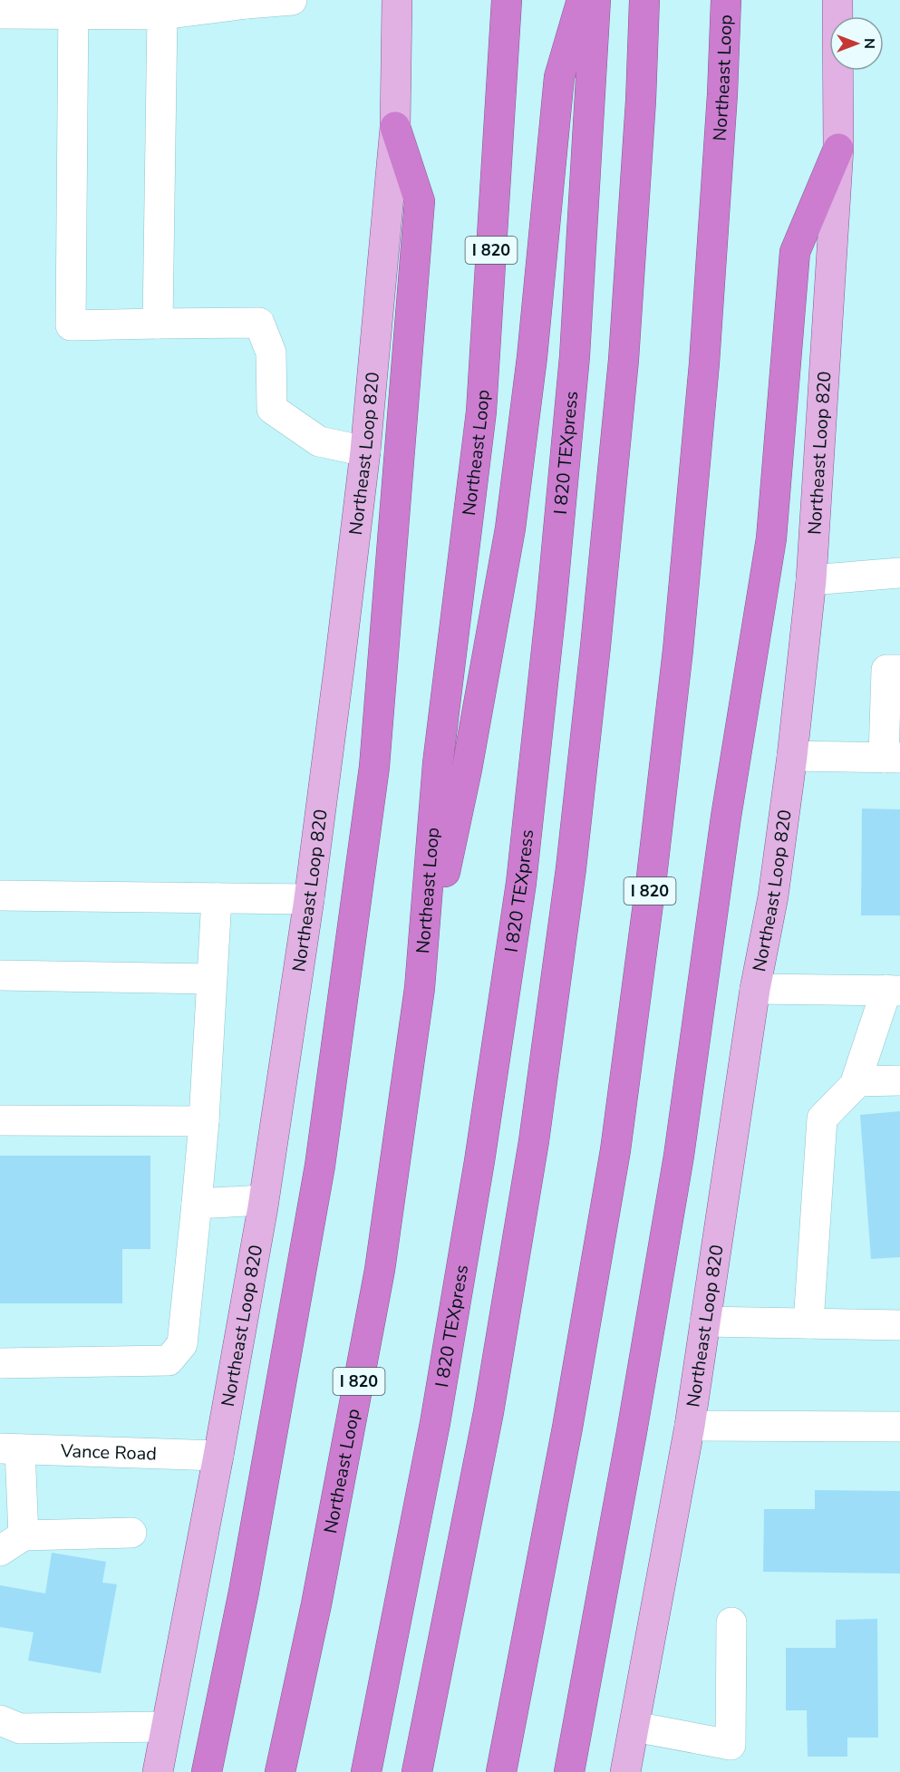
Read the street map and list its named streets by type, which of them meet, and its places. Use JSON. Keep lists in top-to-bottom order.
{
  "streets": {
    "highway": ["Northeast Loop", "I 820", "I 820 TEXpress"],
    "main road": ["Northeast Loop 820"],
    "street": ["Vance Road"]
  },
  "crossings": [
    ["Northeast Loop 820", "Vance Road"]
  ],
  "north": "right"
}
